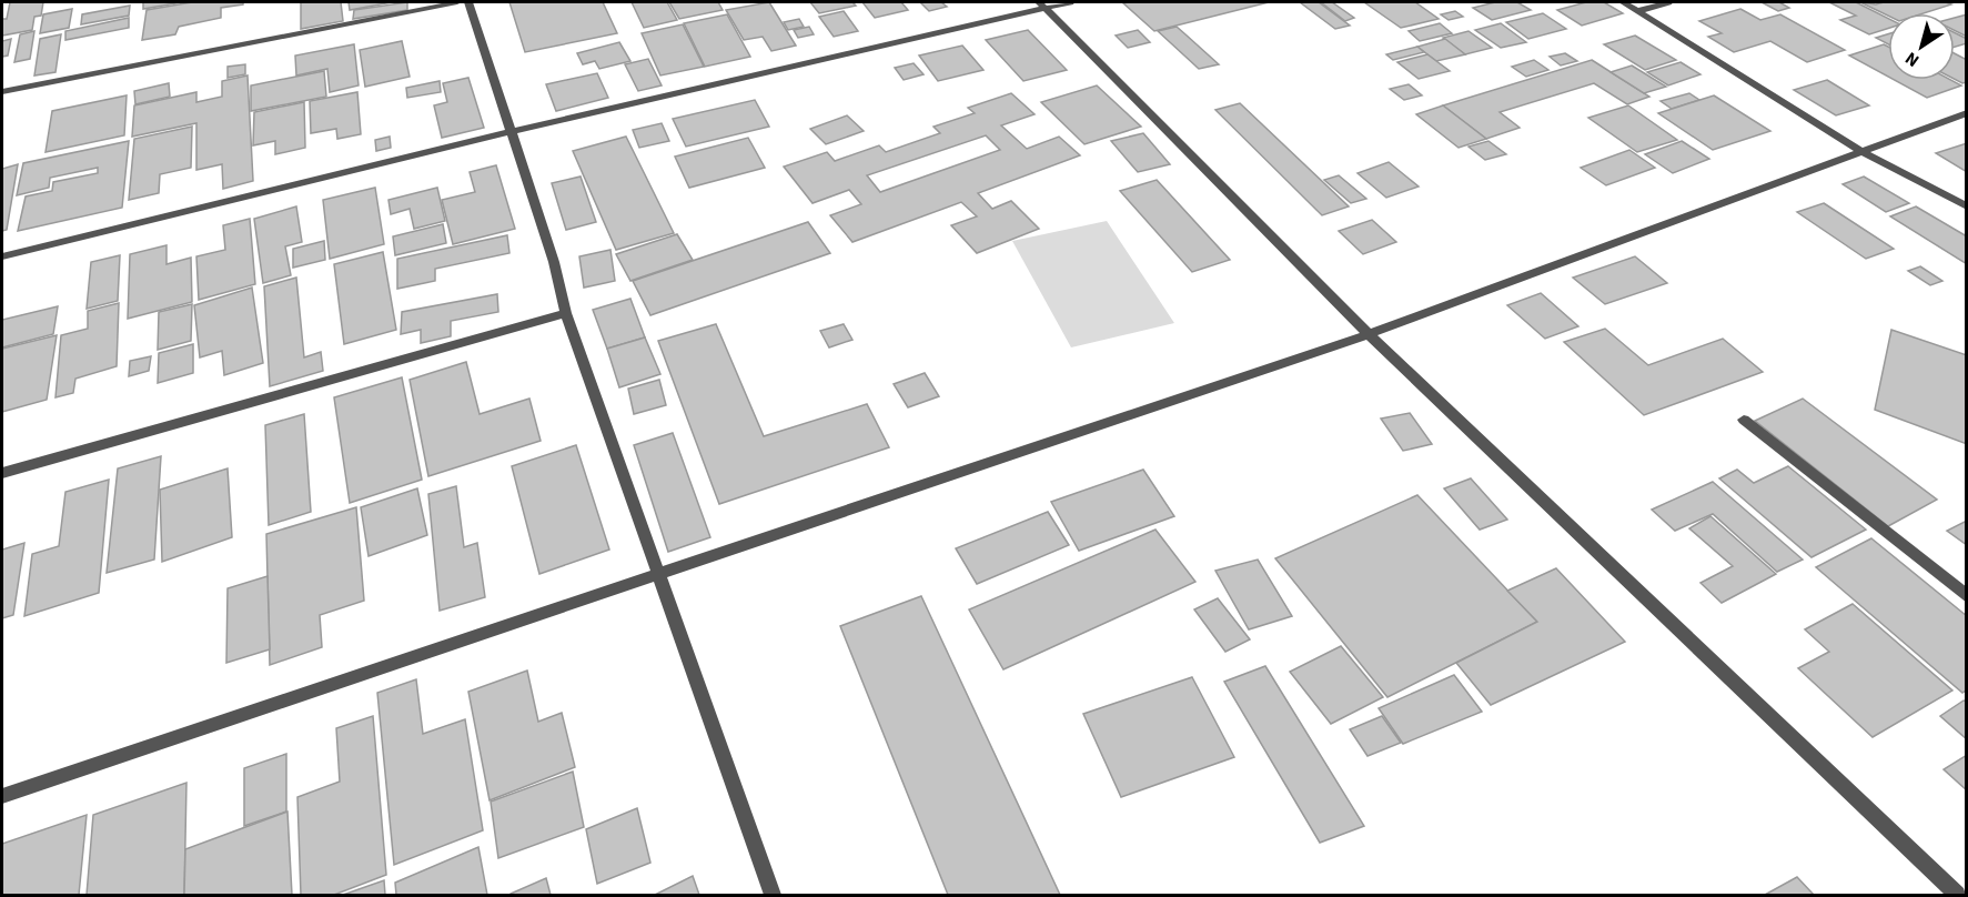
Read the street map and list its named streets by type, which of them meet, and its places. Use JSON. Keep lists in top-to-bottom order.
{
  "north": "bottom left"
}
